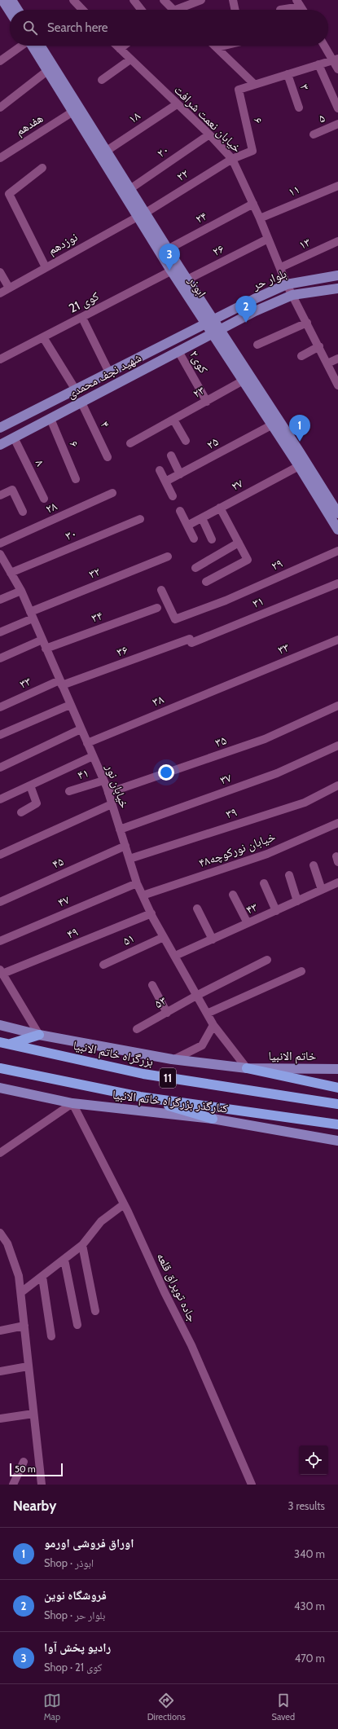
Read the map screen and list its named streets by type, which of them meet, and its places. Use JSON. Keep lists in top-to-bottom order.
{
  "streets": {
    "highway": ["بزرگراه خاتم الانبیا", "11"],
    "main road": [
      "بلوار حر",
      "ابوذر",
      "شهید نجف محمدی",
      "خاتم الانبیا",
      "کنارگذر بزرگراه خاتم الانبیا"
    ],
    "street": [
      "۳",
      "۱۸",
      "۵",
      "خیابان نعمت شرافت",
      "۶",
      "هفدهم",
      "۲۰",
      "۲۲",
      "۱۱",
      "۲۴",
      "نوزدهم",
      "۱۳",
      "۲۶",
      "کوی 21",
      "کوی۲",
      "۲۳",
      "۴",
      "۲۵",
      "۸",
      "۲۷",
      "۲۸",
      "۳۰",
      "۲۹",
      "۳۲",
      "۳۱",
      "۳۴",
      "۳۳",
      "۳۶",
      "۳۸",
      "۳۵",
      "۴۱",
      "۳۷",
      "خیابان نور",
      "۳۹",
      "خیابان نورکوچه۴۸",
      "۴۵",
      "۴۷",
      "۴۳",
      "۴۹",
      "۵۱",
      "۵۳",
      "جاده توپراق قلعه"
    ]
  },
  "crossings": [
    ["۱۸", "خیابان نعمت شرافت"],
    ["۱۸", "ابوذر"],
    ["خیابان نعمت شرافت", "۶"],
    ["خیابان نعمت شرافت", "۲۰"],
    ["خیابان نعمت شرافت", "۲۲"],
    ["خیابان نعمت شرافت", "۱۱"],
    ["خیابان نعمت شرافت", "۲۴"],
    ["خیابان نعمت شرافت", "۱۳"],
    ["خیابان نعمت شرافت", "۲۶"],
    ["خیابان نعمت شرافت", "بلوار حر"],
    ["۶", "۲۲"],
    ["۶", "شهید نجف محمدی"],
    ["هفدهم", "ابوذر"],
    ["۲۰", "ابوذر"],
    ["۲۲", "نوزدهم"],
    ["۲۲", "ابوذر"],
    ["۲۴", "ابوذر"],
    ["نوزدهم", "ابوذر"],
    ["۲۶", "ابوذر"],
    ["بلوار حر", "ابوذر"],
    ["بلوار حر", "شهید نجف محمدی"],
    ["ابوذر", "کوی 21"],
    ["ابوذر", "شهید نجف محمدی"],
    ["کوی۲", "شهید نجف محمدی"],
    ["کوی۲", "۲۳"],
    ["شهید نجف محمدی", "۴"],
    ["شهید نجف محمدی", "۸"],
    ["۳۰", "خیابان نور"],
    ["۳۲", "خیابان نور"],
    ["۳۱", "۳۶"],
    ["۳۴", "خیابان نور"],
    ["۳۳", "۳۶"],
    ["۳۳", "۳۸"],
    ["۳۳", "خیابان نور"],
    ["۳۶", "خیابان نور"],
    ["۳۸", "خیابان نور"],
    ["۳۵", "خیابان نور"],
    ["۴۱", "خیابان نور"],
    ["۳۷", "خیابان نور"],
    ["خیابان نور", "۳۹"],
    ["خیابان نور", "خیابان نورکوچه۴۸"],
    ["خیابان نور", "۴۵"],
    ["خیابان نور", "۴۷"],
    ["خیابان نور", "۴۳"],
    ["خیابان نور", "۴۹"],
    ["خیابان نور", "۵۱"],
    ["خیابان نور", "۵۳"],
    ["خیابان نور", "خاتم الانبیا"],
    ["کنارگذر بزرگراه خاتم الانبیا", "جاده توپراق قلعه"]
  ],
  "scale_bar": "50 m",
  "page": {
    "search": "Search here",
    "pins": ["3", "2", "1"],
    "scale": "50 m",
    "heading": ["Nearby", "3 results"],
    "list": [
      {
        "mark": "1",
        "name": "اوراق فروشی اورمو",
        "note": "Shop · ابوذر",
        "value": "340 m"
      },
      {
        "mark": "2",
        "name": "فروشگاه نوین",
        "note": "Shop · بلوار حر",
        "value": "430 m"
      },
      {
        "mark": "3",
        "name": "رادیو پخش آوا",
        "note": "Shop · کوی 21",
        "value": "470 m"
      }
    ],
    "nav": ["Map", "Directions", "Saved"]
  }
}
